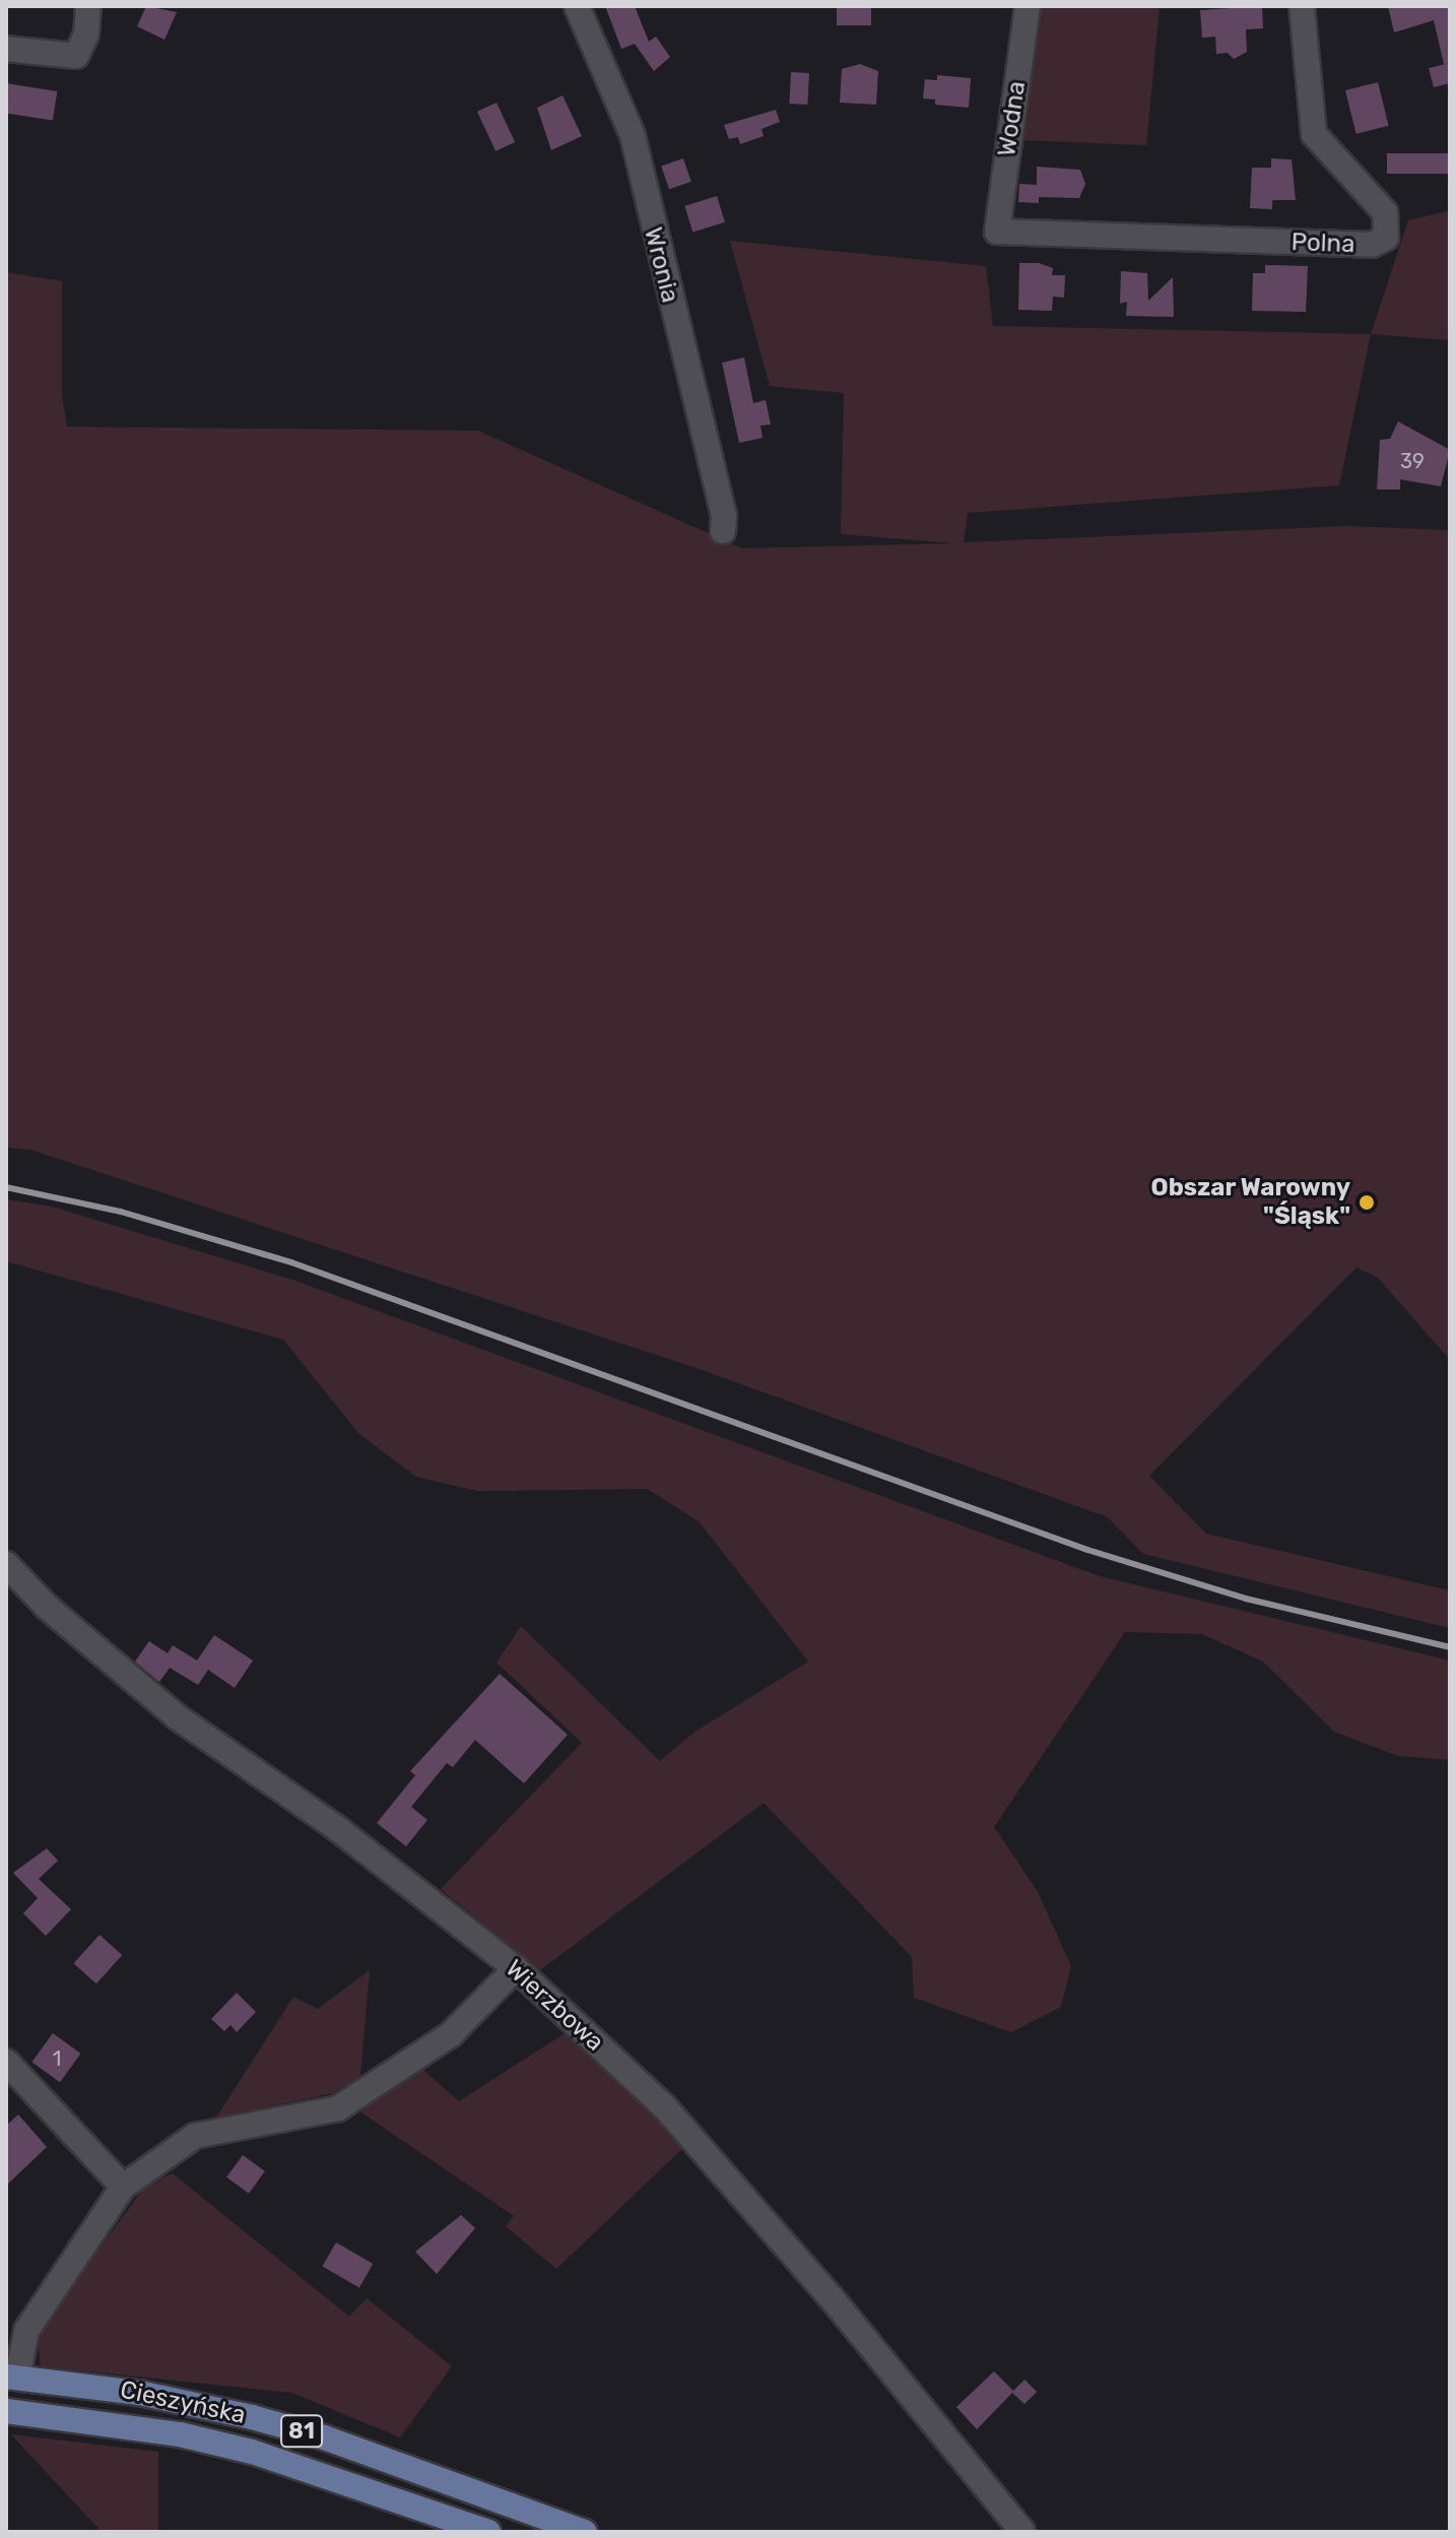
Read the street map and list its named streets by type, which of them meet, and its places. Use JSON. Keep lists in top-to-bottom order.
{
  "streets": {
    "main road": ["Cieszyńska", "81"],
    "street": [
      "Wodna",
      "Polna",
      "Wronia",
      "Wierzbowa"
    ]
  },
  "crossings": [
    ["Wodna", "Polna"]
  ],
  "places": ["Obszar Warowny \"Śląsk\""],
  "house_numbers": ["39", "1"]
}
